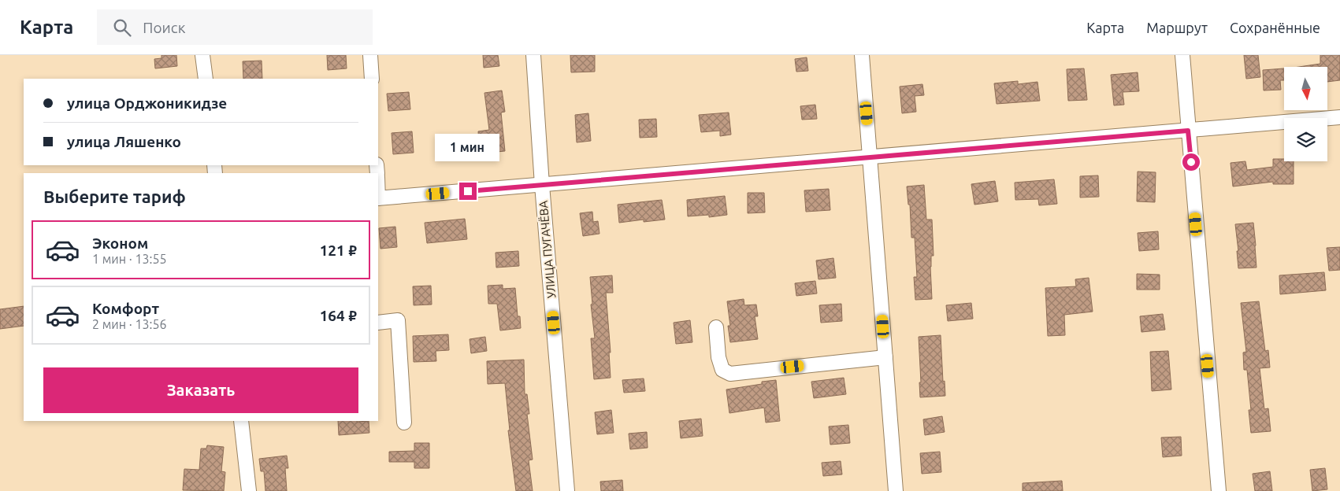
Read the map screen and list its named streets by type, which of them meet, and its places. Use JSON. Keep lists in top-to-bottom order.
{
  "streets": {
    "street": ["УЛИЦА ПУГАЧЁВА"]
  },
  "north": "bottom",
  "page": {
    "header": "Карта",
    "search": "Поиск",
    "nav": ["Карта", "Маршрут", "Сохранённые"],
    "banner": ["улица Орджоникидзе", "улица Ляшенко"],
    "bubble": "1 мин",
    "heading": "Выберите тариф",
    "list": [
      {
        "name": "Эконом",
        "note": "1 мин · 13:55",
        "value": "121 ₽"
      },
      {
        "name": "Комфорт",
        "note": "2 мин · 13:56",
        "value": "164 ₽"
      }
    ],
    "buttons": "Заказать"
  }
}
